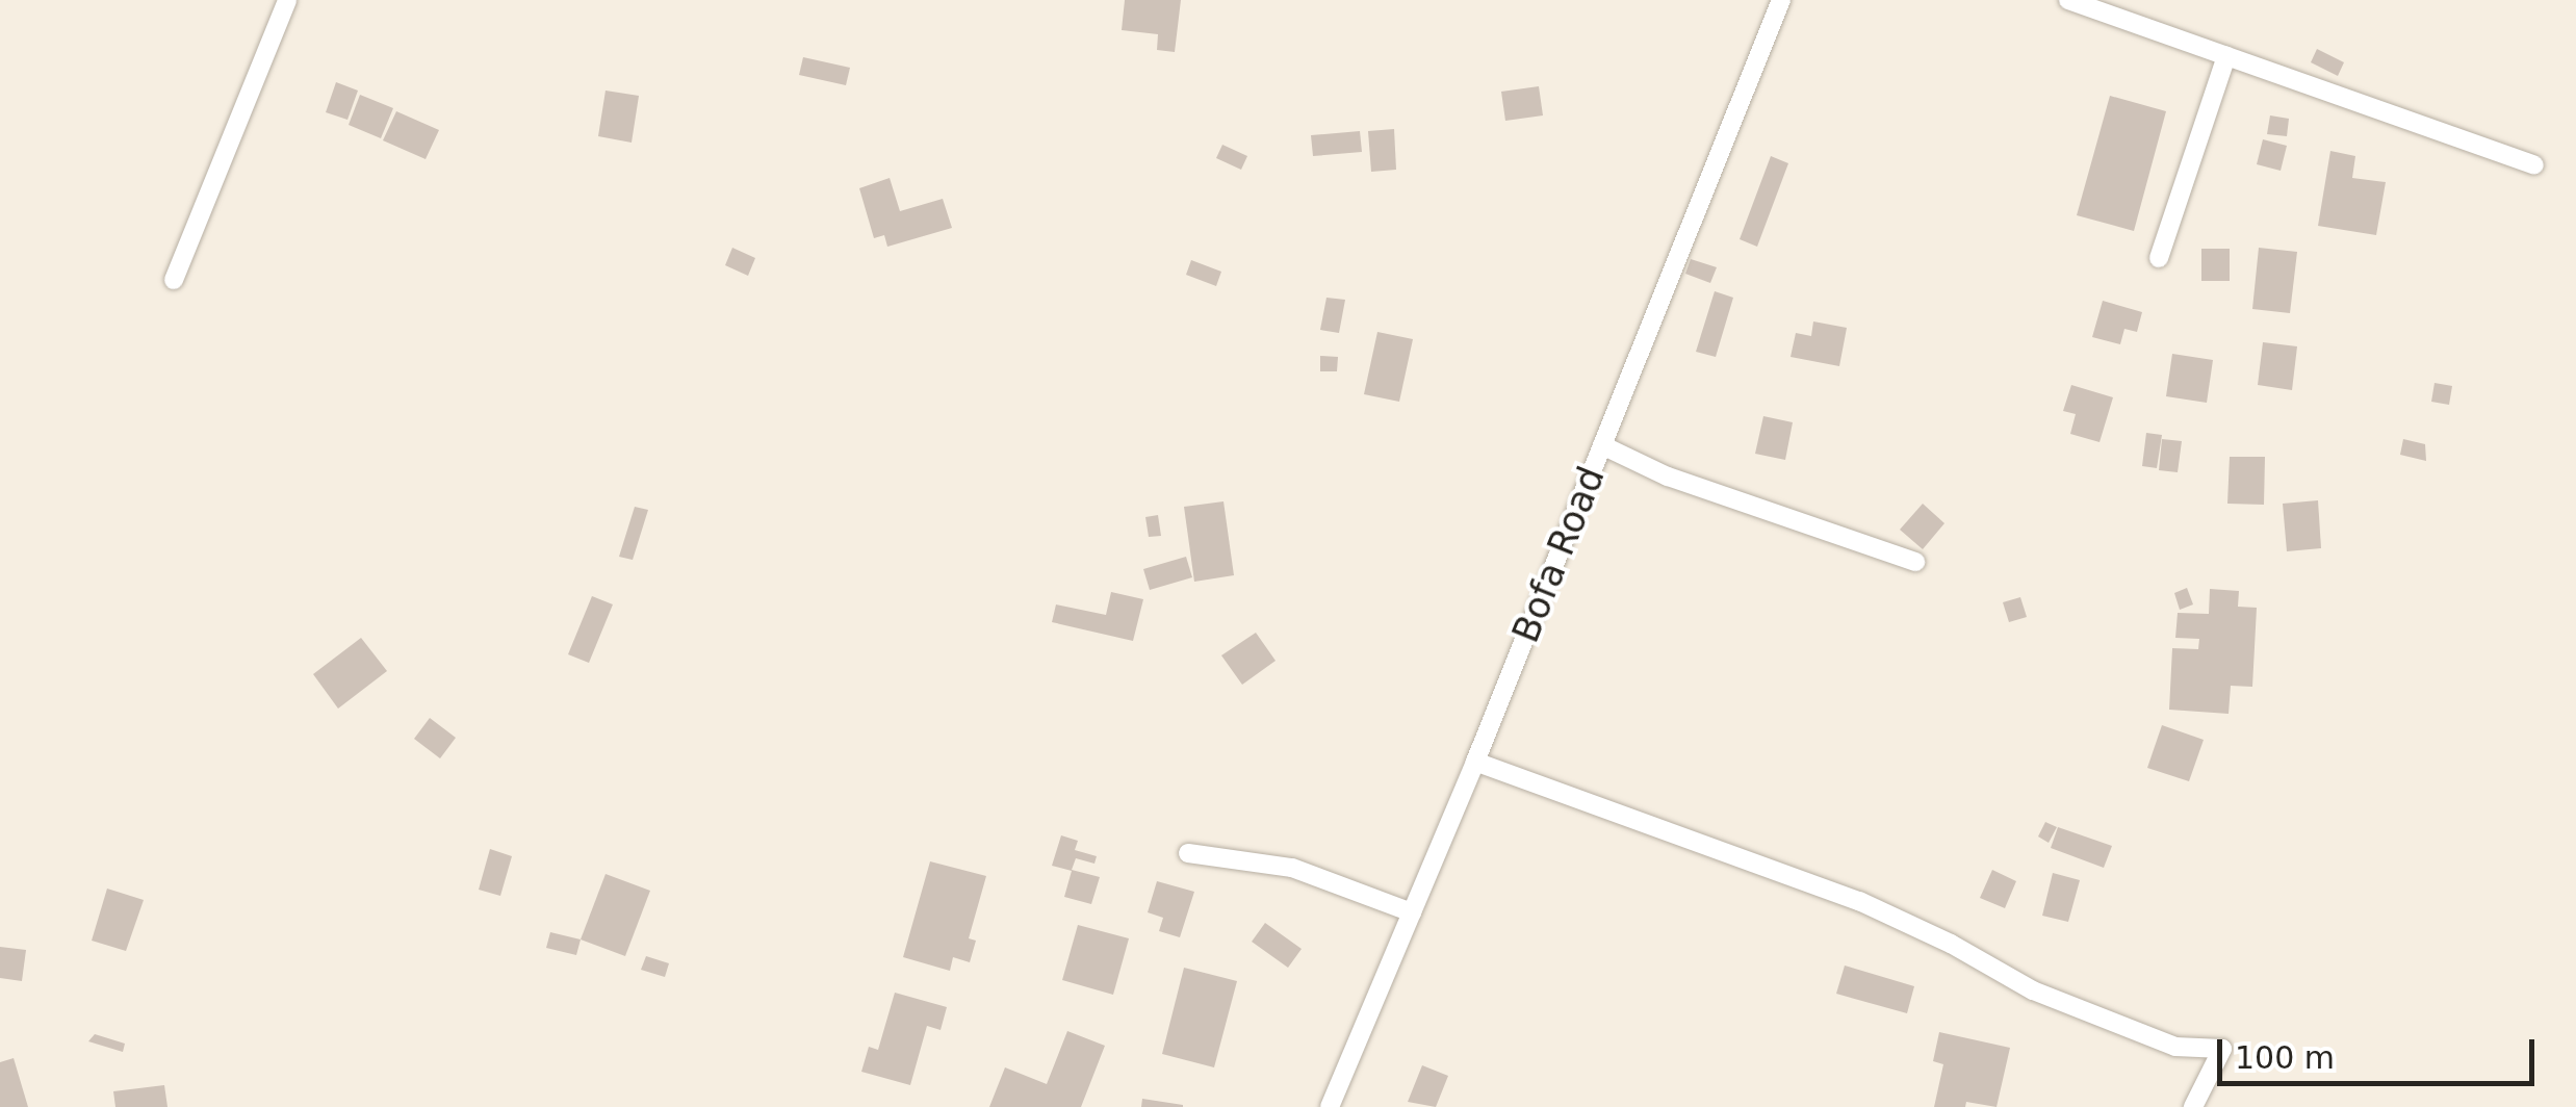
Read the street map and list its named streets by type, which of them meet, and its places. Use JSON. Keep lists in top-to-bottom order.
{
  "streets": {
    "street": ["Bofa Road"]
  },
  "scale_bar": "100 m"
}
